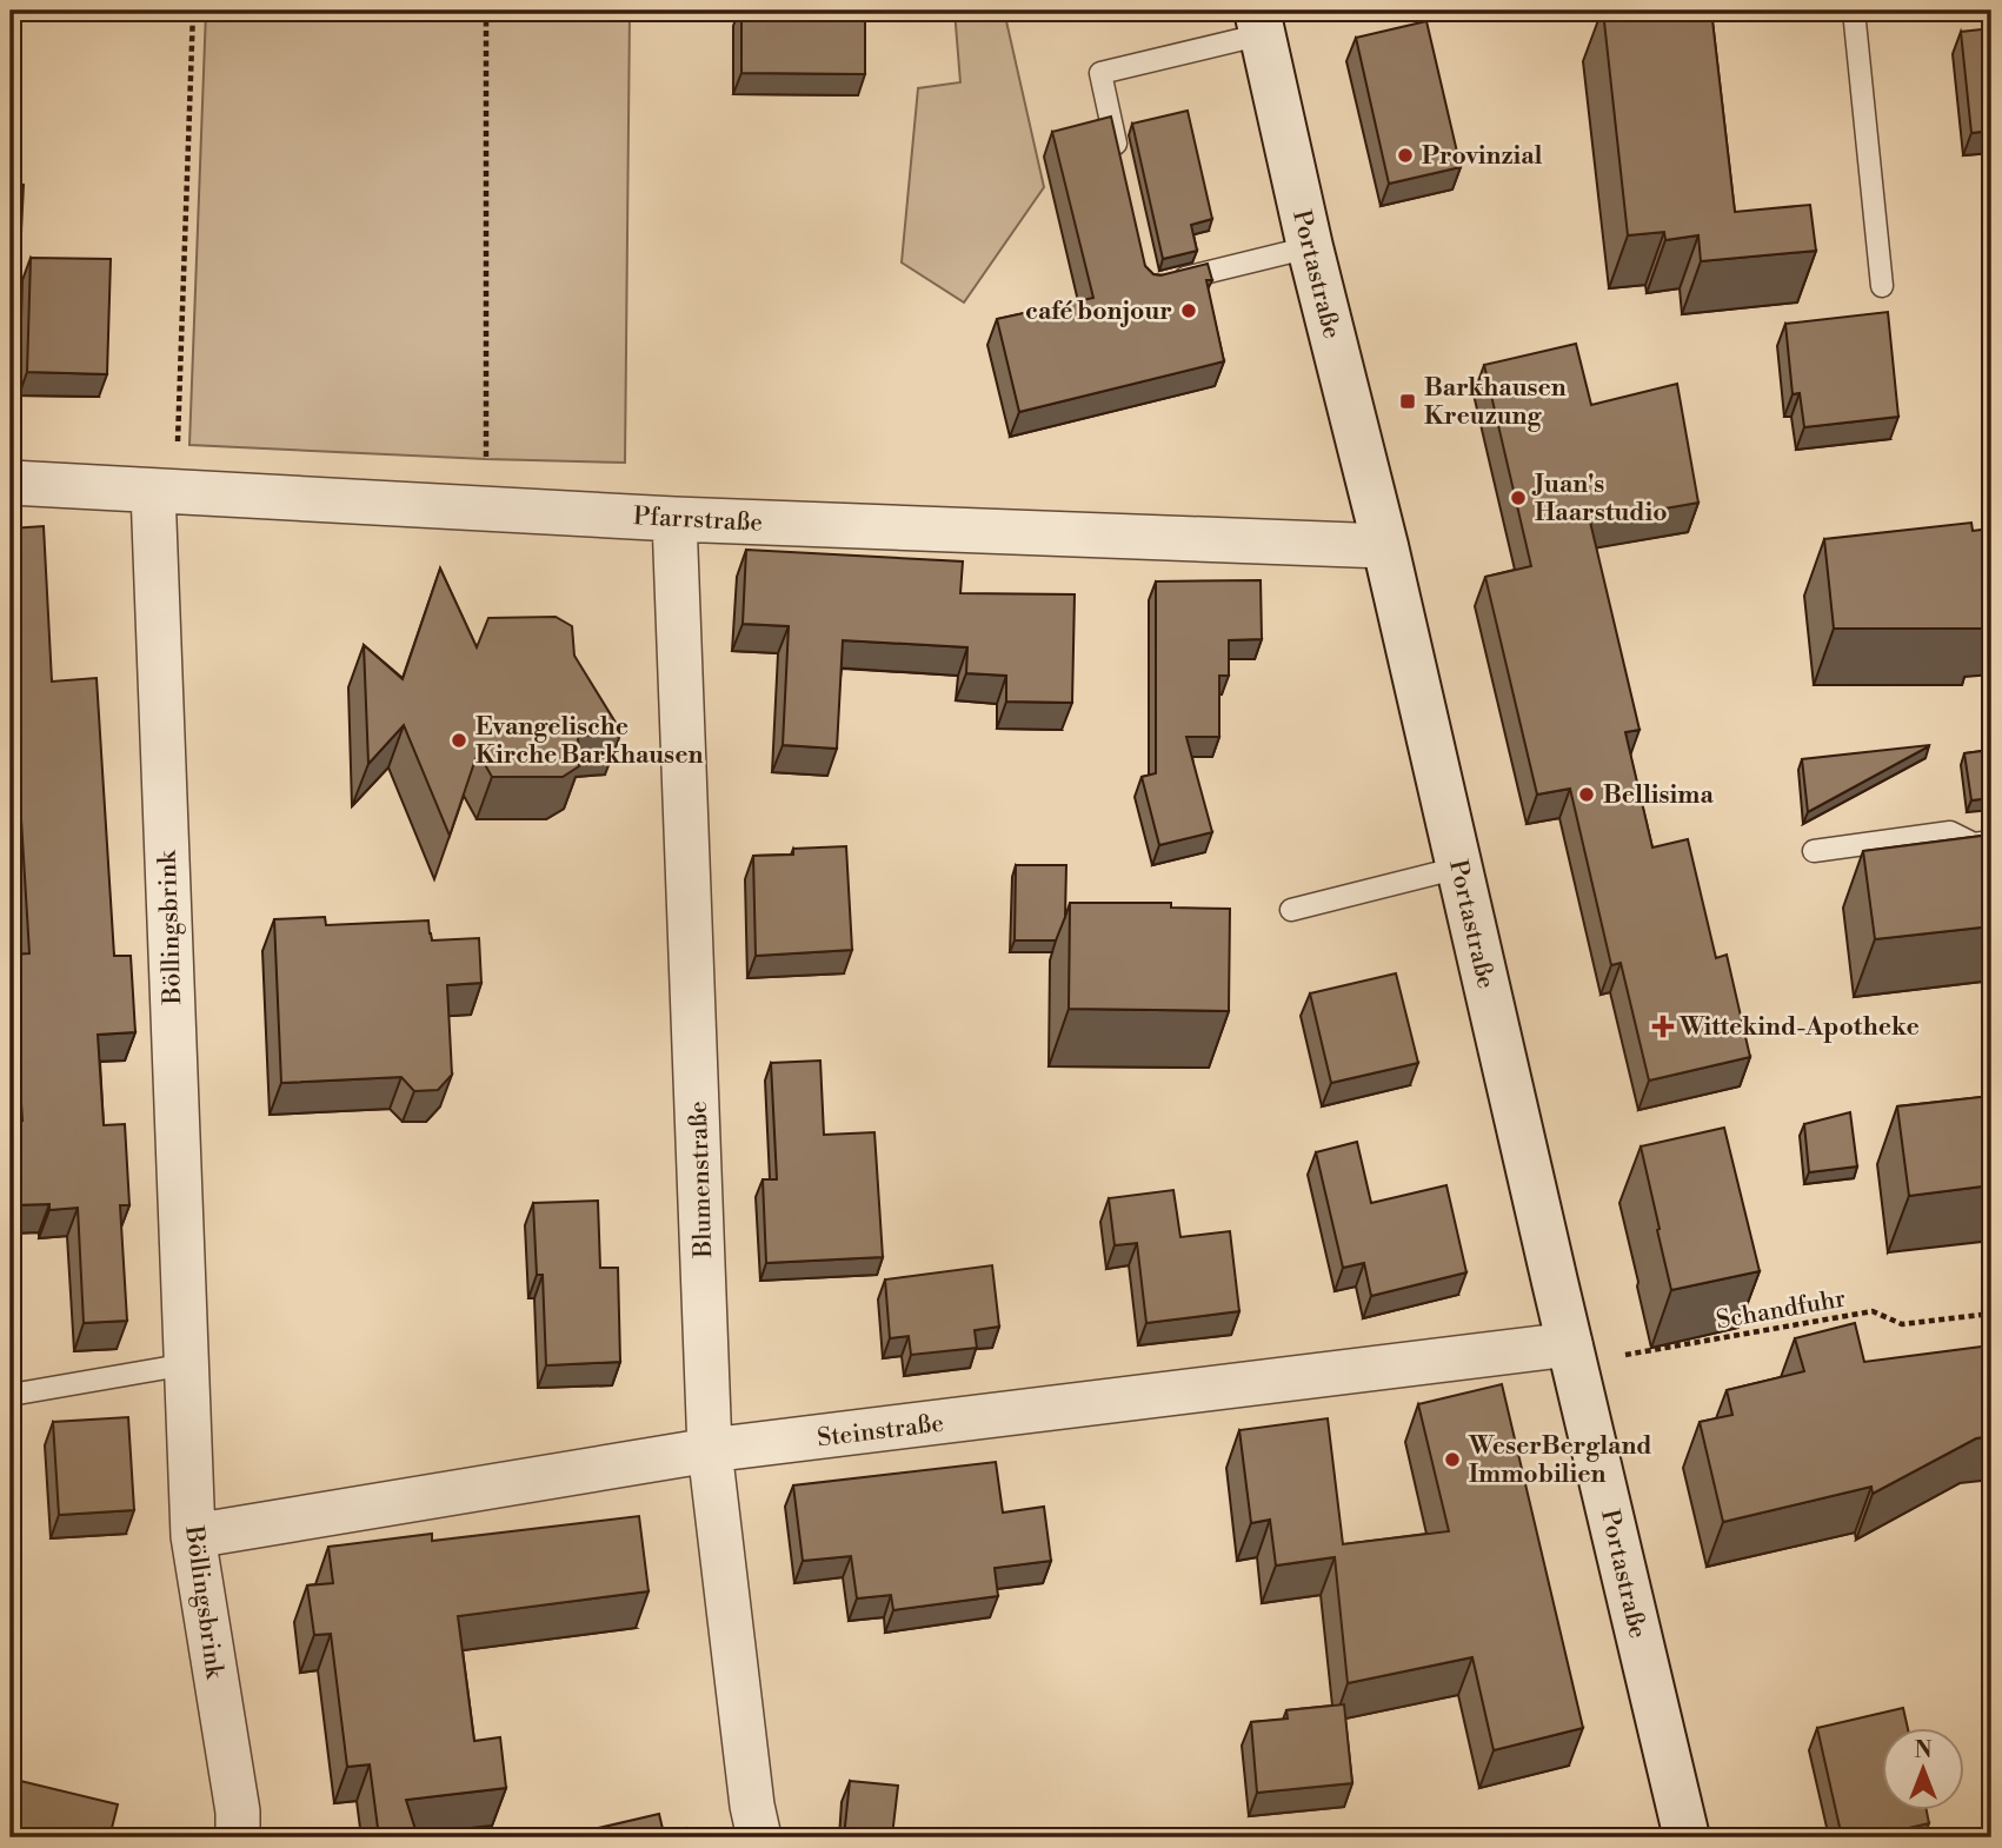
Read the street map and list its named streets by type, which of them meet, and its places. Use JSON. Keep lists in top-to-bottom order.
{
  "streets": {
    "main road": ["Portastraße"],
    "street": [
      "Pfarrstraße",
      "Böllingsbrink",
      "Blumenstraße",
      "Steinstraße"
    ],
    "path": ["Schandfuhr"]
  },
  "crossings": [
    ["Portastraße", "Pfarrstraße"],
    ["Portastraße", "Schandfuhr"],
    ["Portastraße", "Steinstraße"],
    ["Pfarrstraße", "Böllingsbrink"],
    ["Pfarrstraße", "Blumenstraße"],
    ["Böllingsbrink", "Steinstraße"],
    ["Blumenstraße", "Steinstraße"],
    ["Schandfuhr", "Steinstraße"]
  ],
  "places": {
    "other": [
      "Provinzial",
      "café bonjour",
      "Juan's Haarstudio",
      "Evangelische Kirche Barkhausen",
      "Bellisima",
      "WeserBergland Immobilien"
    ],
    "transit": ["Barkhausen Kreuzung"],
    "health": ["Wittekind-Apotheke"]
  },
  "north": "top"
}
